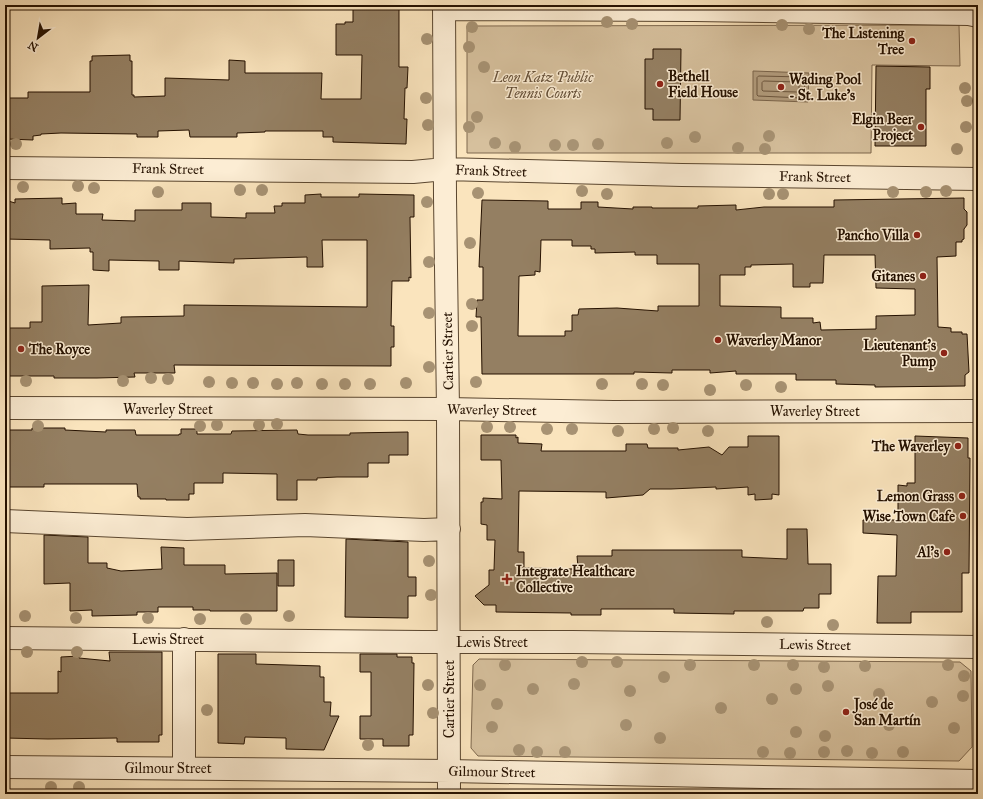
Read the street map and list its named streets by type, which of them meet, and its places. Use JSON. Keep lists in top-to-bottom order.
{
  "streets": {
    "street": [
      "Frank Street",
      "Cartier Street",
      "Waverley Street",
      "Lewis Street",
      "Gilmour Street"
    ]
  },
  "crossings": [
    ["Frank Street", "Cartier Street"],
    ["Cartier Street", "Waverley Street"],
    ["Cartier Street", "Lewis Street"],
    ["Cartier Street", "Gilmour Street"]
  ],
  "parks": ["Leon Katz Public Tennis Courts"],
  "places": {
    "other": [
      "The Listening Tree",
      "Bethell Field House",
      "Wading Pool - St. Luke's",
      "Elgin Beer Project",
      "Pancho Villa",
      "Gitanes",
      "Waverley Manor",
      "The Royce",
      "Lieutenant's Pump",
      "The Waverley",
      "Lemon Grass",
      "Wise Town Cafe",
      "Al's",
      "José de San Martín"
    ],
    "health": ["Integrate Healthcare Collective"]
  },
  "north": "bottom left"
}
